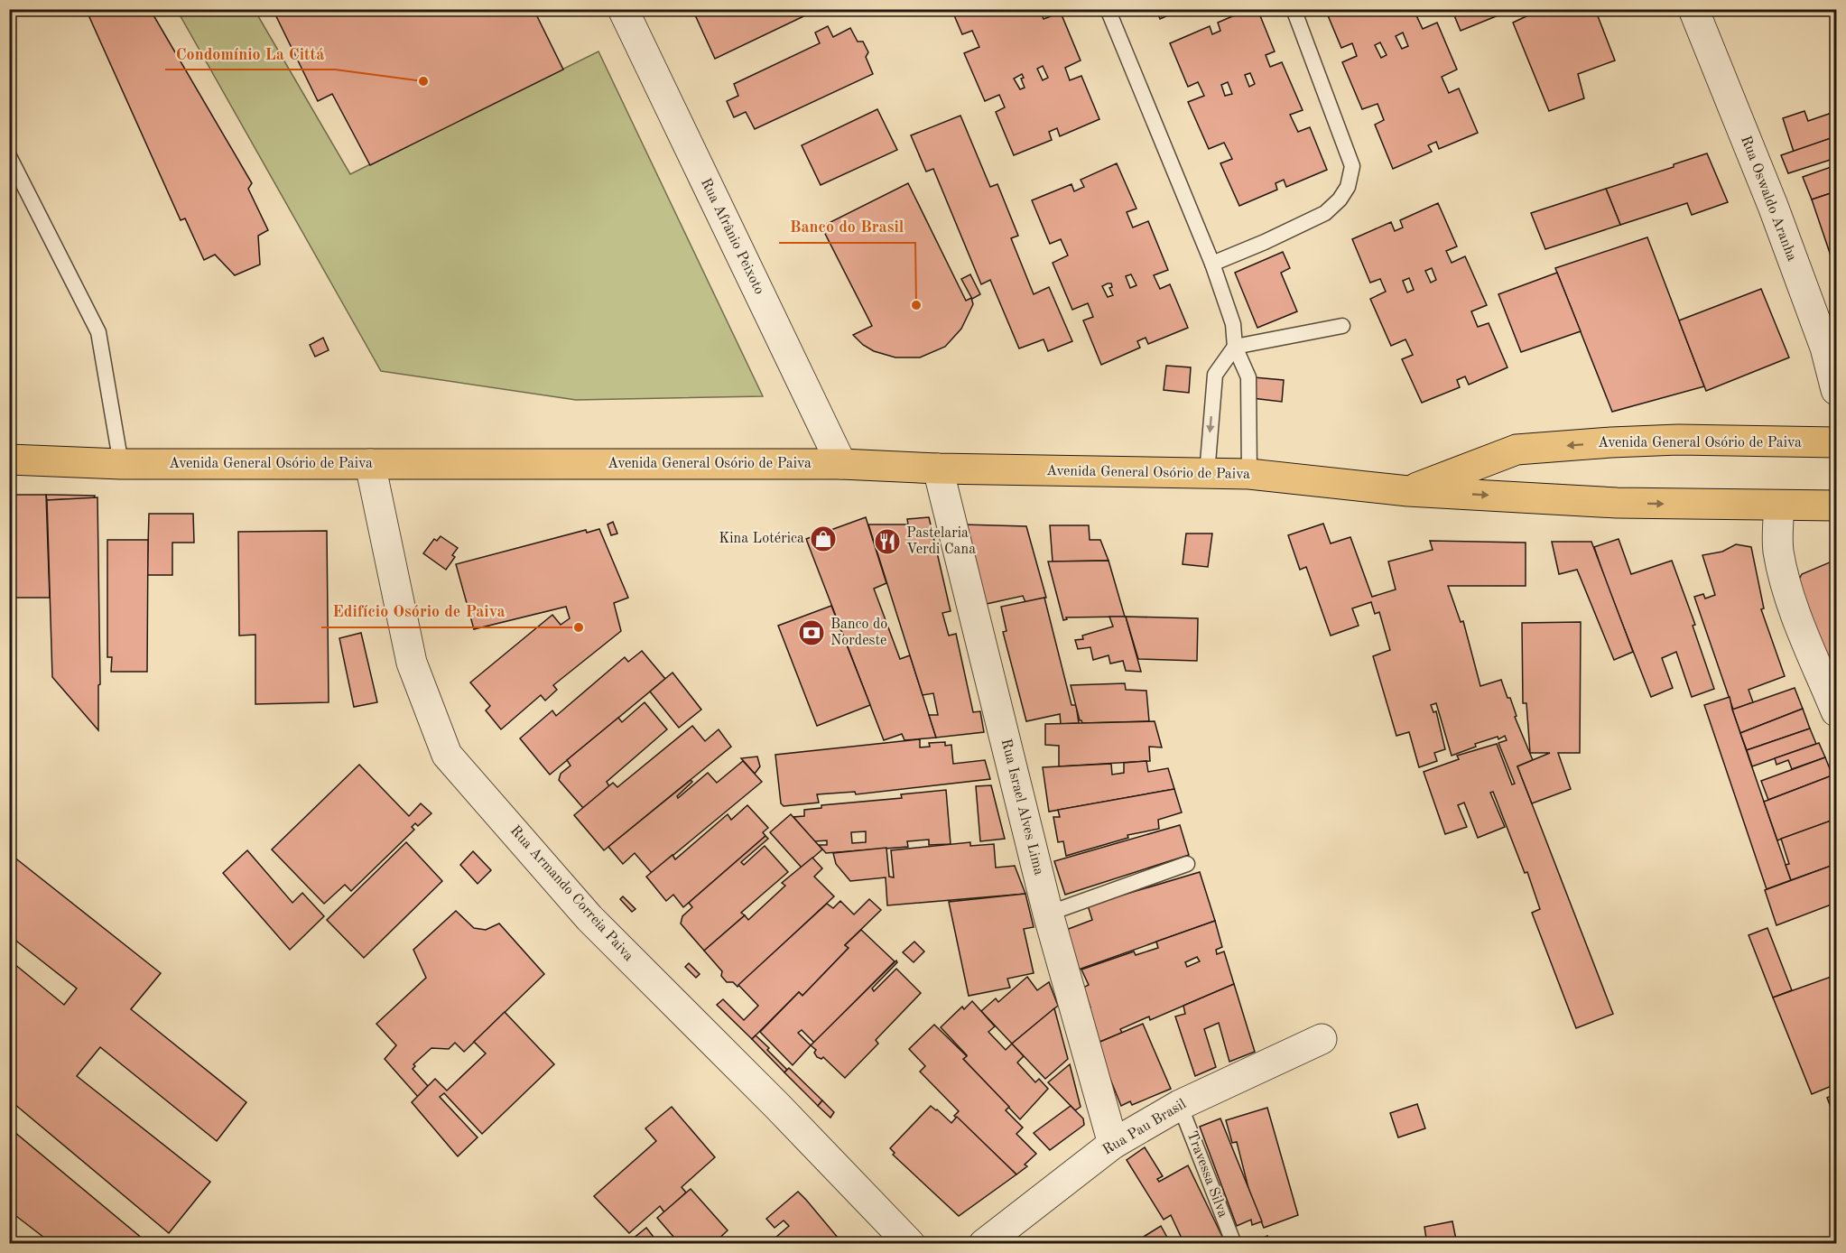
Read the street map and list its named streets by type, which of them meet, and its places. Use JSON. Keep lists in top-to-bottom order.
{
  "streets": {
    "main road": ["Avenida General Osório de Paiva"],
    "street": [
      "Rua Oswaldo Aranha",
      "Rua Afrânio Peixoto",
      "Rua Israel Alves Lima",
      "Rua Armando Correia Paiva",
      "Rua Pau Brasil"
    ],
    "lane": ["Travessa Silva"]
  },
  "crossings": [
    ["Rua Afrânio Peixoto", "Avenida General Osório de Paiva"],
    ["Avenida General Osório de Paiva", "Rua Israel Alves Lima"],
    ["Avenida General Osório de Paiva", "Rua Armando Correia Paiva"],
    ["Rua Israel Alves Lima", "Rua Pau Brasil"],
    ["Rua Pau Brasil", "Travessa Silva"]
  ],
  "places": {
    "other": ["Condomínio La Cittá", "Banco do Brasil", "Edifício Osório de Paiva"],
    "shop": ["Kina Lotérica"],
    "restaurant": ["Pastelaria Verdi Cana"],
    "bank": ["Banco do Nordeste"]
  }
}
